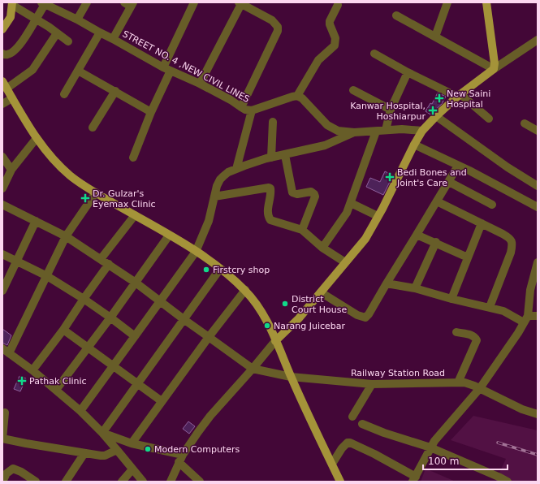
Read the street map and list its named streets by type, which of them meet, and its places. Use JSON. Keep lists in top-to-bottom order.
{
  "streets": {
    "street": ["STREET NO. 4 ,NEW CIVIL LINES", "Railway Station Road"]
  },
  "places": {
    "health": [
      "New Saini Hospital",
      "Kanwar Hospital, Hoshiarpur",
      "Bedi Bones and Joint's Care",
      "Dr. Gulzar's Eyemax Clinic",
      "Pathak Clinic"
    ],
    "other": [
      "Firstcry shop",
      "District Court House",
      "Narang Juicebar",
      "Modern Computers"
    ]
  },
  "scale_bar": "100 m"
}
